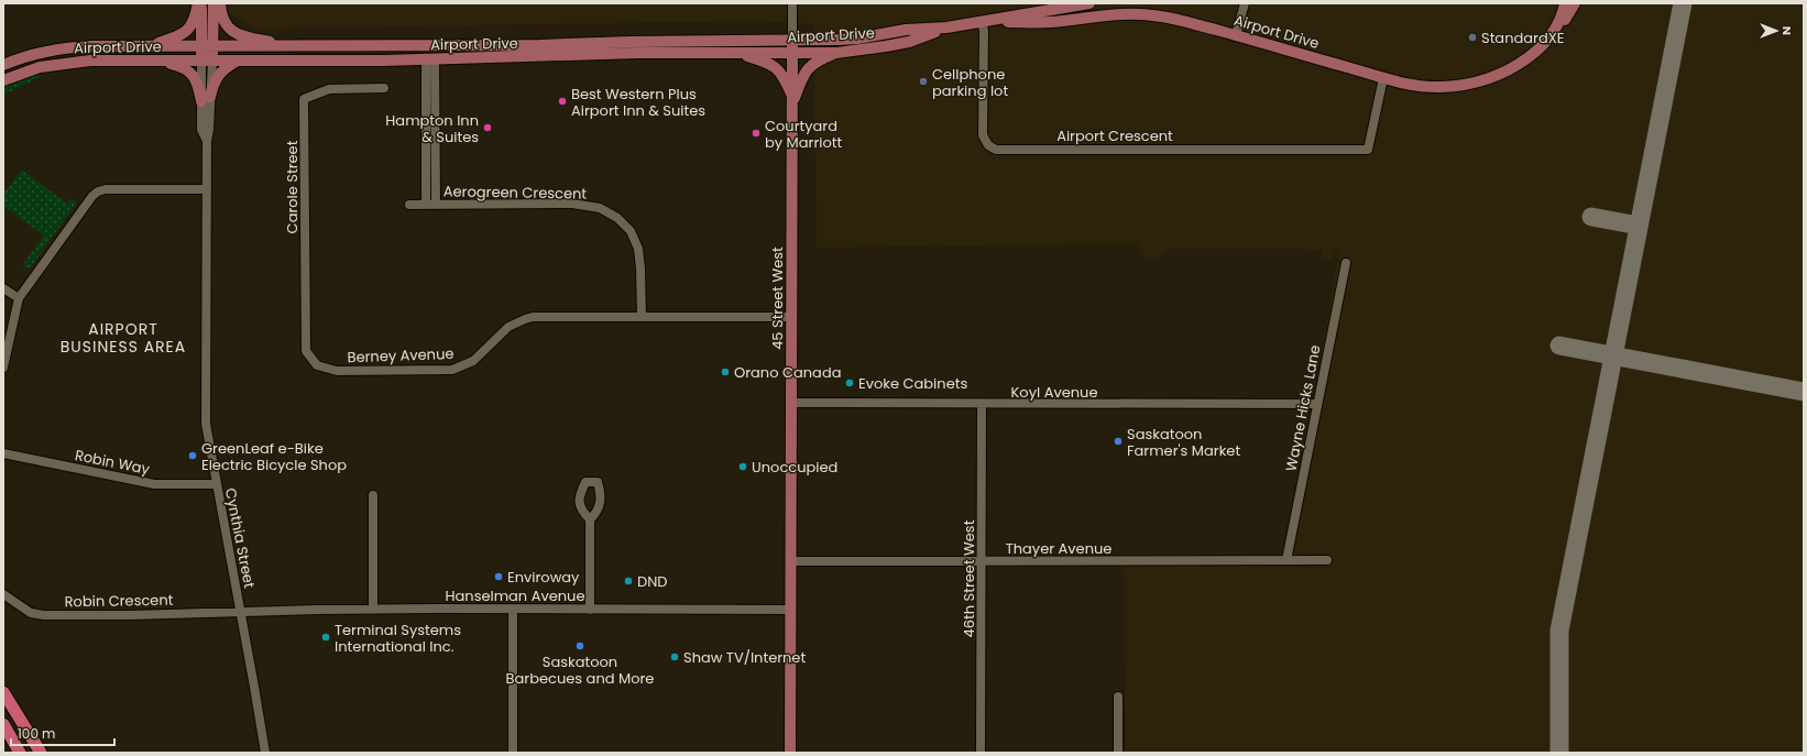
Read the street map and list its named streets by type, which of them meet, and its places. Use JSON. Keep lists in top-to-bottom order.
{
  "streets": {
    "main road": ["Airport Drive", "45 Street West"],
    "street": [
      "Airport Crescent",
      "Carole Street",
      "Aerogreen Crescent",
      "Berney Avenue",
      "Koyl Avenue",
      "Wayne Hicks Lane",
      "Robin Way",
      "Cynthia Street",
      "Thayer Avenue",
      "46th Street West",
      "Hanselman Avenue",
      "Robin Crescent"
    ]
  },
  "crossings": [
    ["Airport Drive", "Airport Crescent"],
    ["Airport Drive", "45 Street West"],
    ["Airport Drive", "Cynthia Street"],
    ["Carole Street", "Berney Avenue"],
    ["Aerogreen Crescent", "Berney Avenue"],
    ["45 Street West", "Berney Avenue"],
    ["45 Street West", "Koyl Avenue"],
    ["45 Street West", "Thayer Avenue"],
    ["45 Street West", "Hanselman Avenue"],
    ["Koyl Avenue", "Wayne Hicks Lane"],
    ["Koyl Avenue", "46th Street West"],
    ["Wayne Hicks Lane", "Thayer Avenue"],
    ["Robin Way", "Cynthia Street"],
    ["Cynthia Street", "Hanselman Avenue"],
    ["Cynthia Street", "Robin Crescent"],
    ["Thayer Avenue", "46th Street West"],
    ["Hanselman Avenue", "Robin Crescent"]
  ],
  "districts": ["AIRPORT BUSINESS AREA"],
  "places": [
    "StandardXE",
    "Cellphone parking lot",
    "Best Western Plus Airport Inn & Suites",
    "Hampton Inn & Suites",
    "Courtyard by Marriott",
    "Orano Canada",
    "Evoke Cabinets",
    "Saskatoon Farmer's Market",
    "GreenLeaf e-Bike Electric Bicycle Shop",
    "Unoccupied",
    "Enviroway",
    "DND",
    "Terminal Systems International Inc.",
    "Saskatoon Barbecues and More",
    "Shaw TV/Internet"
  ],
  "scale_bar": "100 m",
  "north": "right"
}
